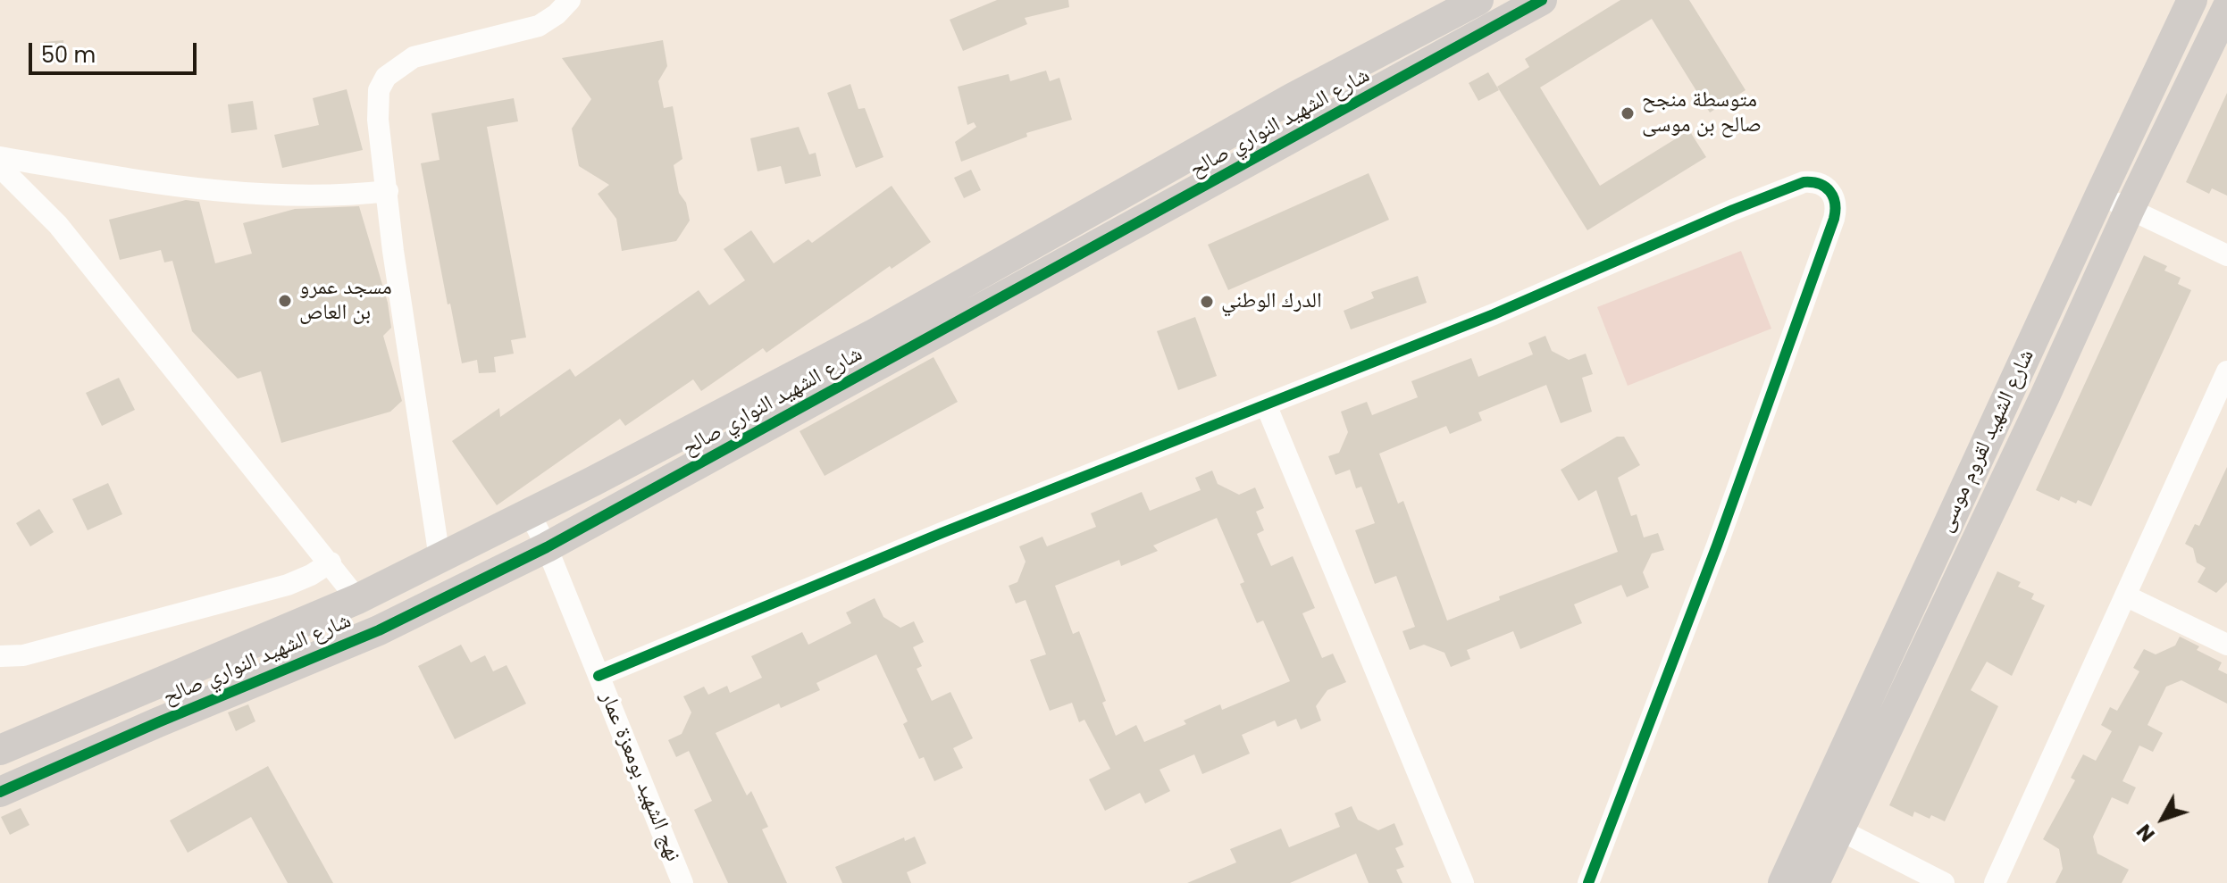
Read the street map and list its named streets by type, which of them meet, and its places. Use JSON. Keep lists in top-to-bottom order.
{
  "streets": {
    "street": ["شارع الشهيد النواري صالح", "شارع الشهيد لقروم موسى", "نهج الشهيد بومعزة عمار"]
  },
  "crossings": [
    ["شارع الشهيد النواري صالح", "نهج الشهيد بومعزة عمار"]
  ],
  "places": ["متوسطة منجح صالح بن موسى", "مسجد عمرو بن العاص", "الدرك الوطني"],
  "scale_bar": "50 m",
  "north": "bottom left"
}
